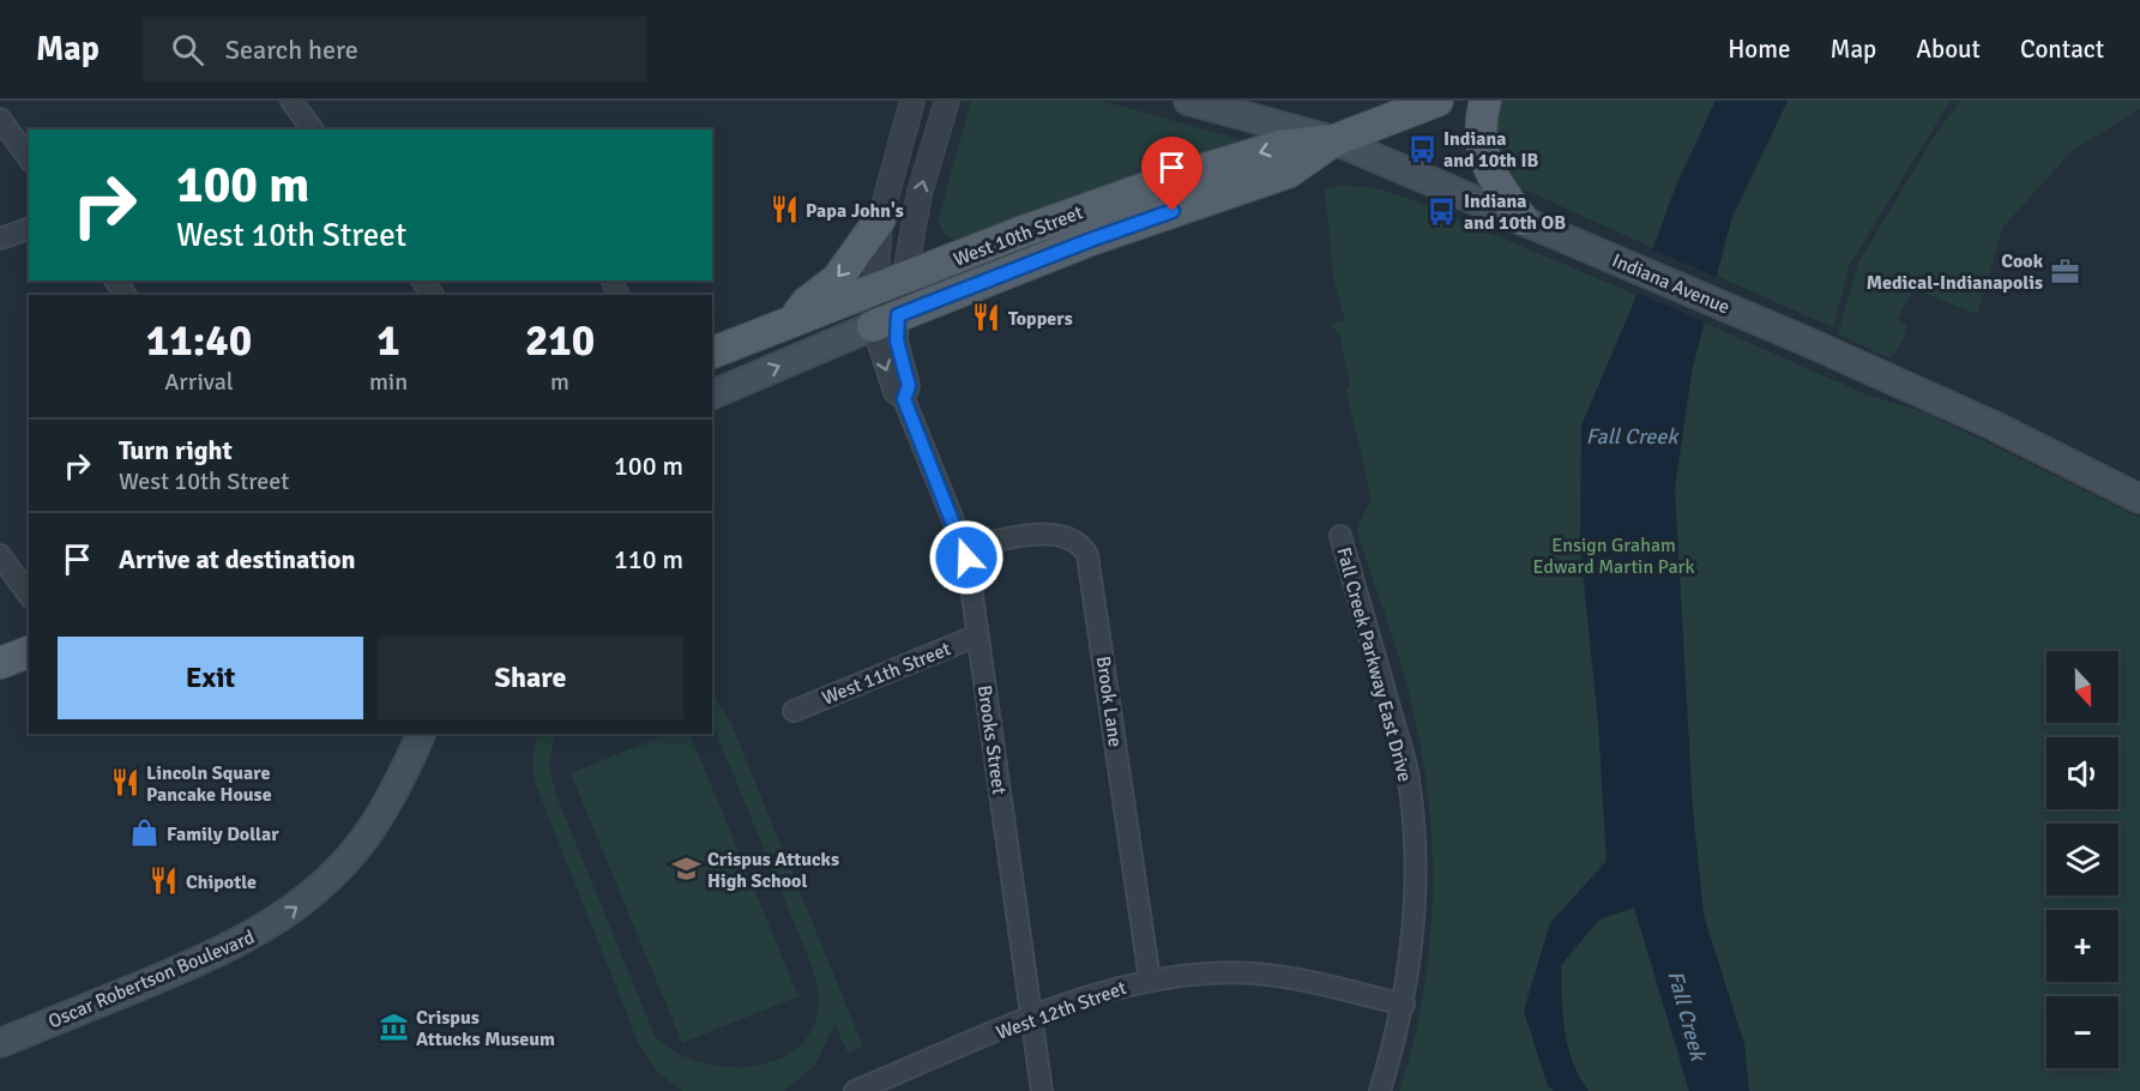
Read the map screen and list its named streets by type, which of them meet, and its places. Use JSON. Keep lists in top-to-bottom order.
{
  "streets": {
    "main road": ["West 10th Street", "Indiana Avenue", "Oscar Robertson Boulevard"],
    "street": [
      "Fall Creek Parkway East Drive",
      "West 11th Street",
      "Brook Lane",
      "Brooks Street",
      "West 12th Street"
    ]
  },
  "crossings": [
    ["West 10th Street", "Indiana Avenue"],
    ["West 10th Street", "Brooks Street"],
    ["Fall Creek Parkway East Drive", "West 12th Street"],
    ["West 11th Street", "Brooks Street"],
    ["Brook Lane", "Brooks Street"],
    ["Brook Lane", "West 12th Street"],
    ["Brooks Street", "West 12th Street"]
  ],
  "one_way": ["Oscar Robertson Boulevard"],
  "water": ["Fall Creek"],
  "parks": ["Ensign Graham Edward Martin Park"],
  "places": {
    "bus stop": ["Indiana and 10th IB", "Indiana and 10th OB"],
    "restaurant": [
      "Papa John's",
      "Toppers",
      "Lincoln Square Pancake House",
      "Chipotle"
    ],
    "office": ["Cook Medical-Indianapolis"],
    "shop": ["Family Dollar"],
    "school or university": ["Crispus Attucks High School"],
    "museum": ["Crispus Attucks Museum"]
  },
  "north": "bottom",
  "page": {
    "header": "Map",
    "search": "Search here",
    "nav": [
      "Home",
      "Map",
      "About",
      "Contact"
    ],
    "turn": ["100 m", "West 10th Street"],
    "eta": [
      "11:40",
      "Arrival",
      "1",
      "min",
      "210",
      "m"
    ],
    "list": [
      {
        "name": "Turn right",
        "note": "West 10th Street",
        "value": "100 m"
      },
      {
        "name": "Arrive at destination",
        "value": "110 m"
      }
    ],
    "buttons": ["Exit", "Share"],
    "map_buttons": ["+", "−"]
  }
}
